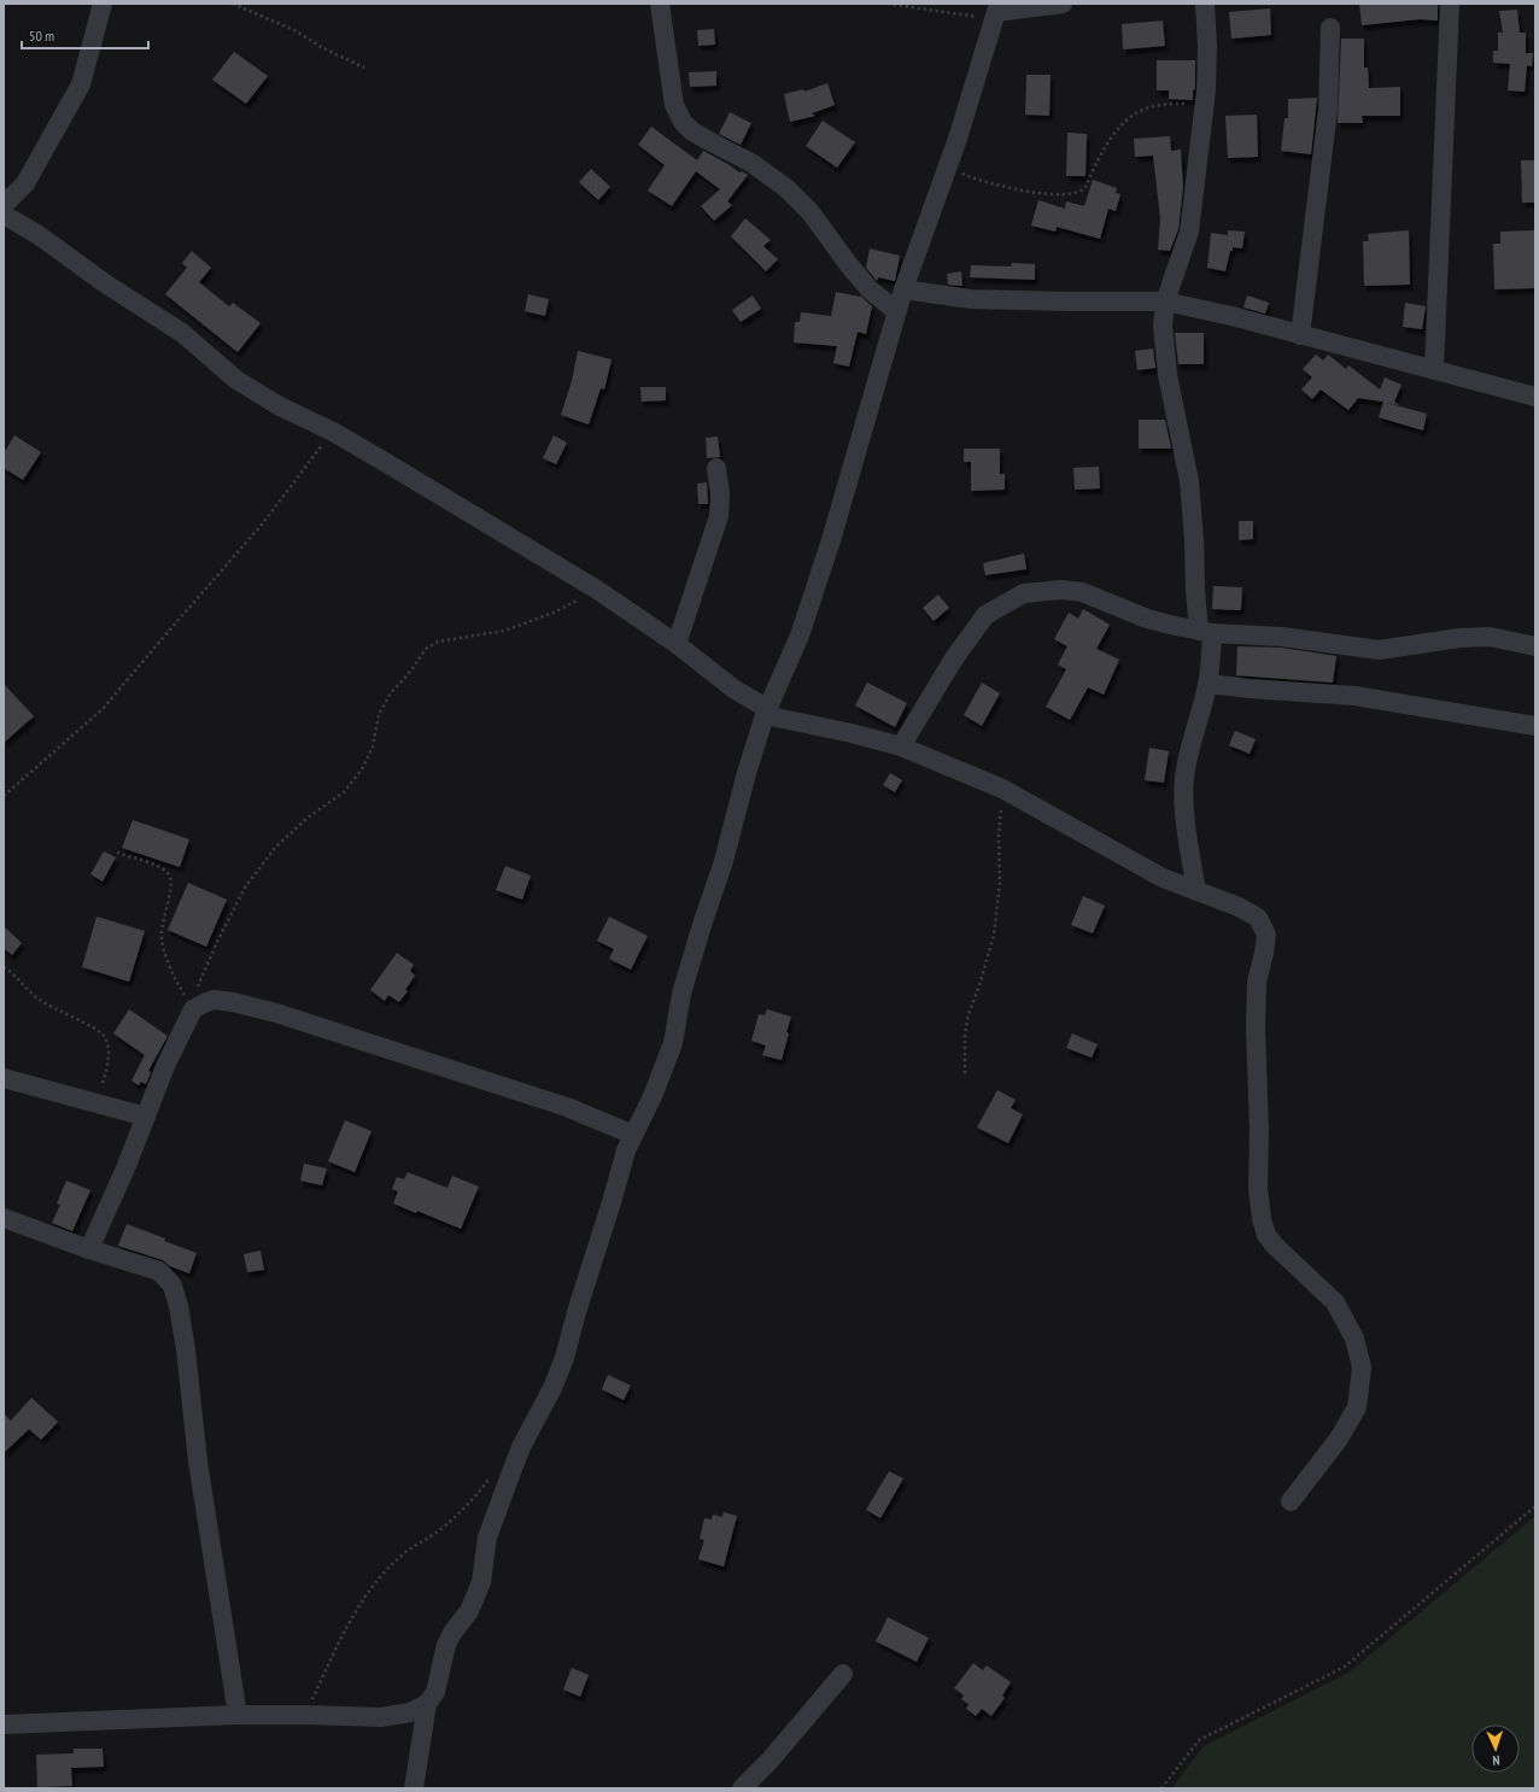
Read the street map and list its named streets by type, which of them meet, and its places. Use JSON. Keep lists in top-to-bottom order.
{
  "scale_bar": "50 m",
  "north": "bottom"
}
